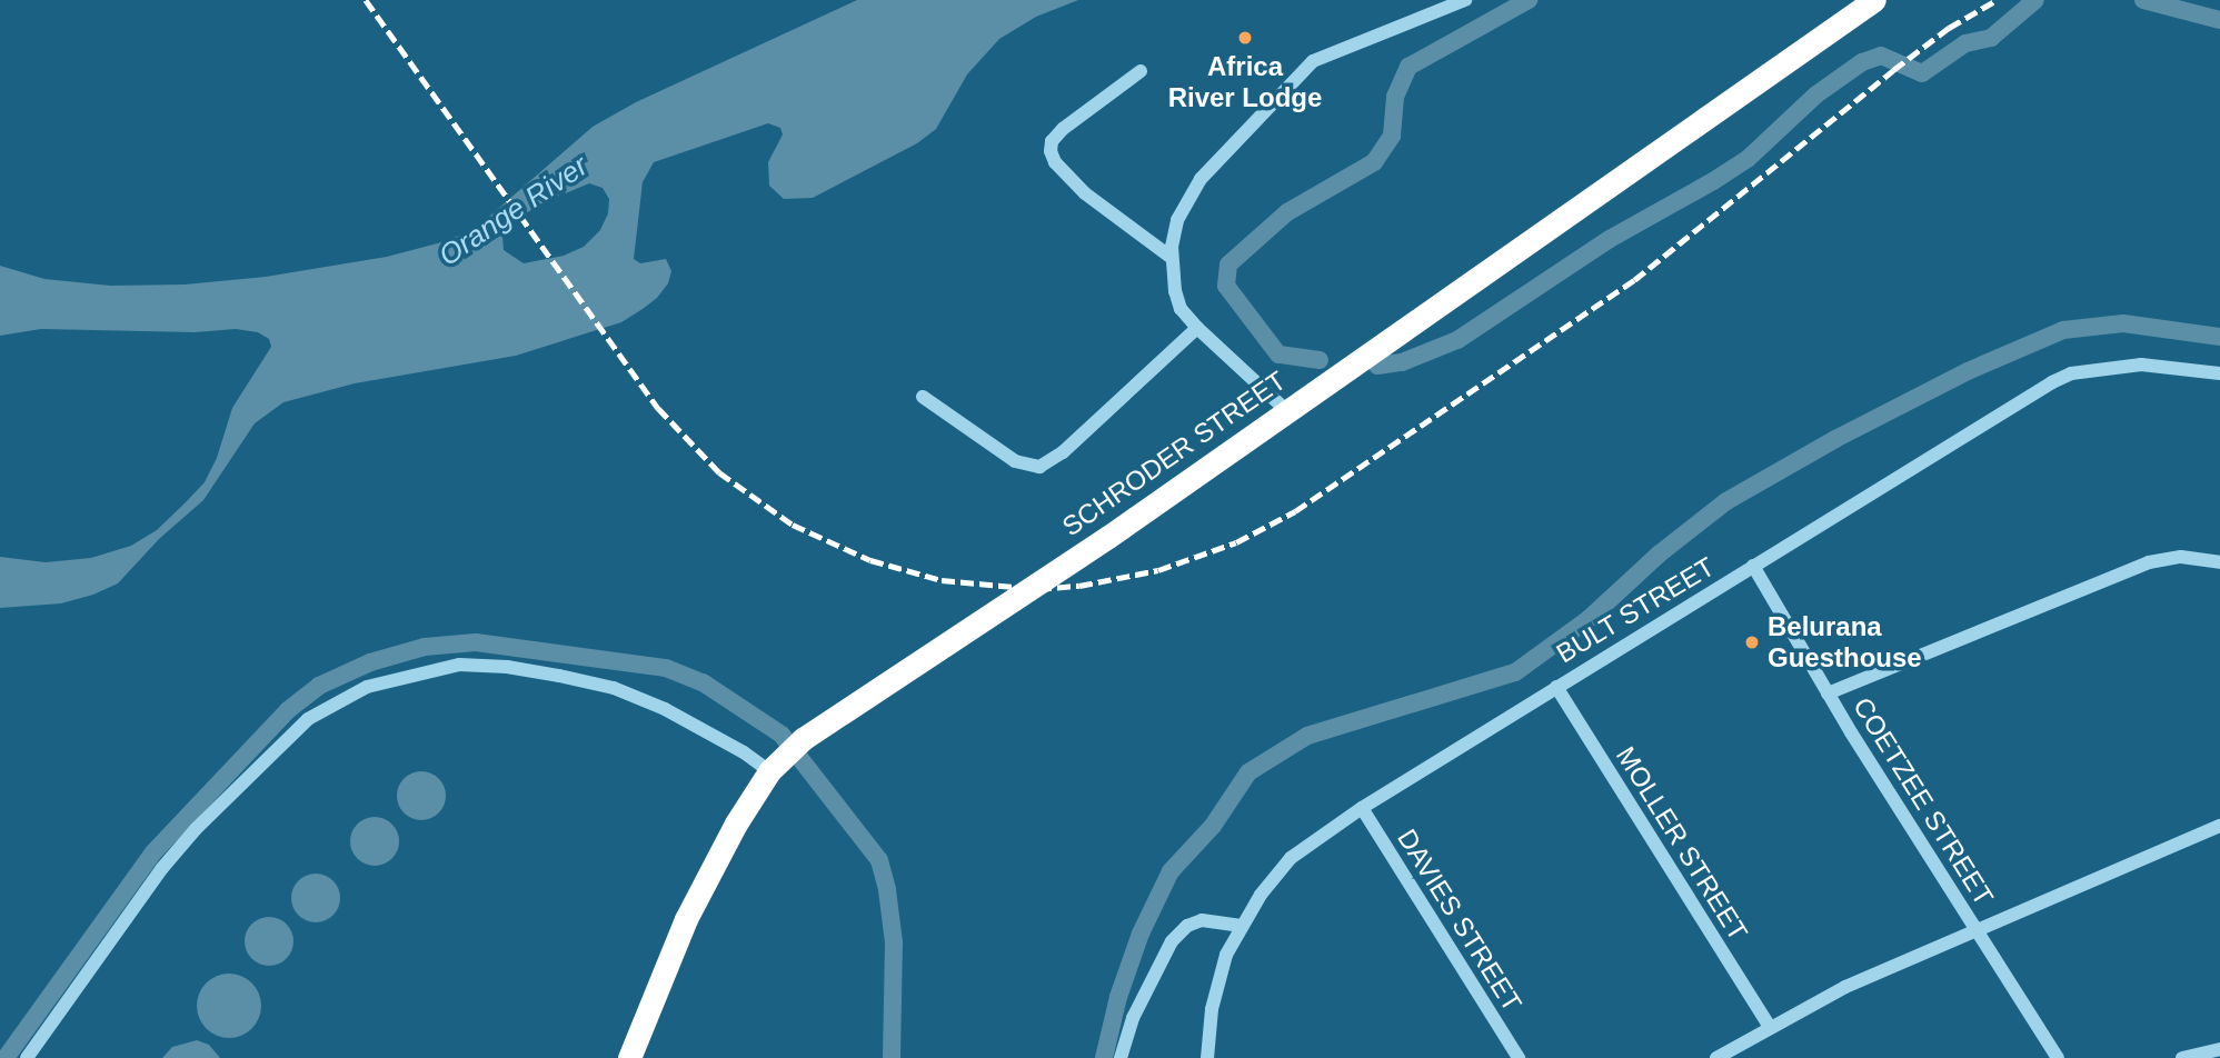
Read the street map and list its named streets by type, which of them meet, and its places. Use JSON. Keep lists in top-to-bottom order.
{
  "streets": {
    "highway": ["SCHRODER STREET"],
    "street": [
      "BULT STREET",
      "COETZEE STREET",
      "MOLLER STREET",
      "DAVIES STREET"
    ]
  },
  "crossings": [
    ["BULT STREET", "COETZEE STREET"],
    ["BULT STREET", "MOLLER STREET"],
    ["BULT STREET", "DAVIES STREET"]
  ],
  "water": ["Orange River"],
  "places": ["Africa River Lodge", "Belurana Guesthouse"]
}
